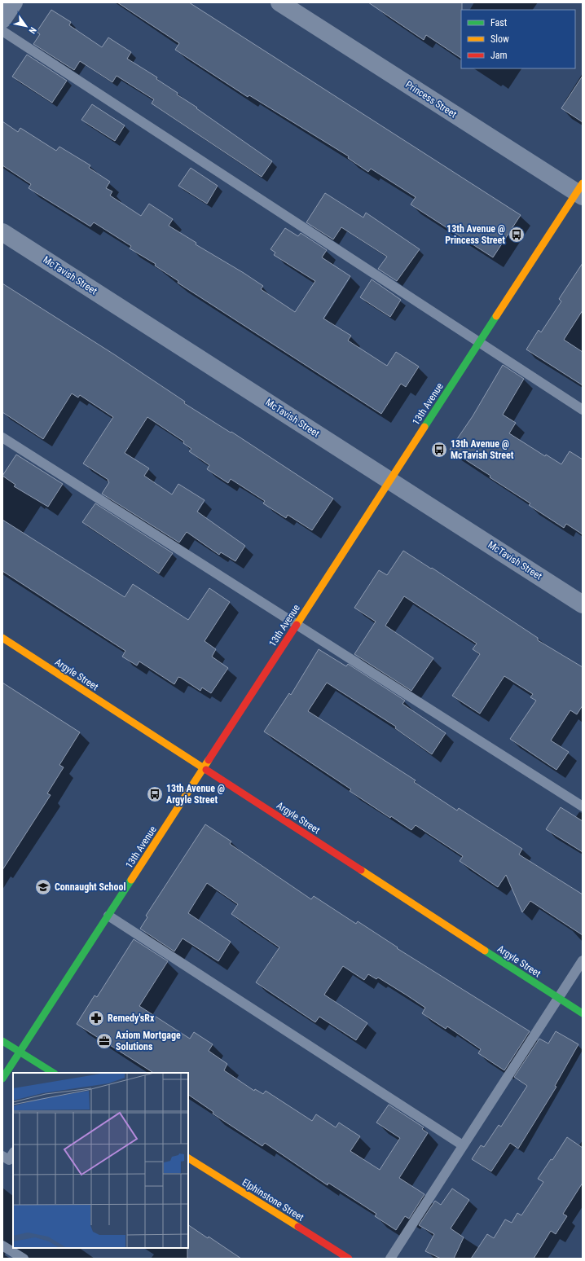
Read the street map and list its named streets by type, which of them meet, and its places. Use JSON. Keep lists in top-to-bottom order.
{
  "streets": {
    "street": [
      "Princess Street",
      "McTavish Street",
      "13th Avenue",
      "Argyle Street",
      "Elphinstone Street"
    ]
  },
  "crossings": [
    ["Princess Street", "13th Avenue"],
    ["McTavish Street", "13th Avenue"],
    ["13th Avenue", "Argyle Street"]
  ],
  "places": {
    "bus stop": ["13th Avenue @ Princess Street", "13th Avenue @ McTavish Street", "13th Avenue @ Argyle Street"],
    "school or university": ["Connaught School"],
    "pharmacy": ["Remedy'sRx"],
    "office": ["Axiom Mortgage Solutions"]
  },
  "legend": ["Fast", "Slow", "Jam"],
  "north": "bottom right"
}
